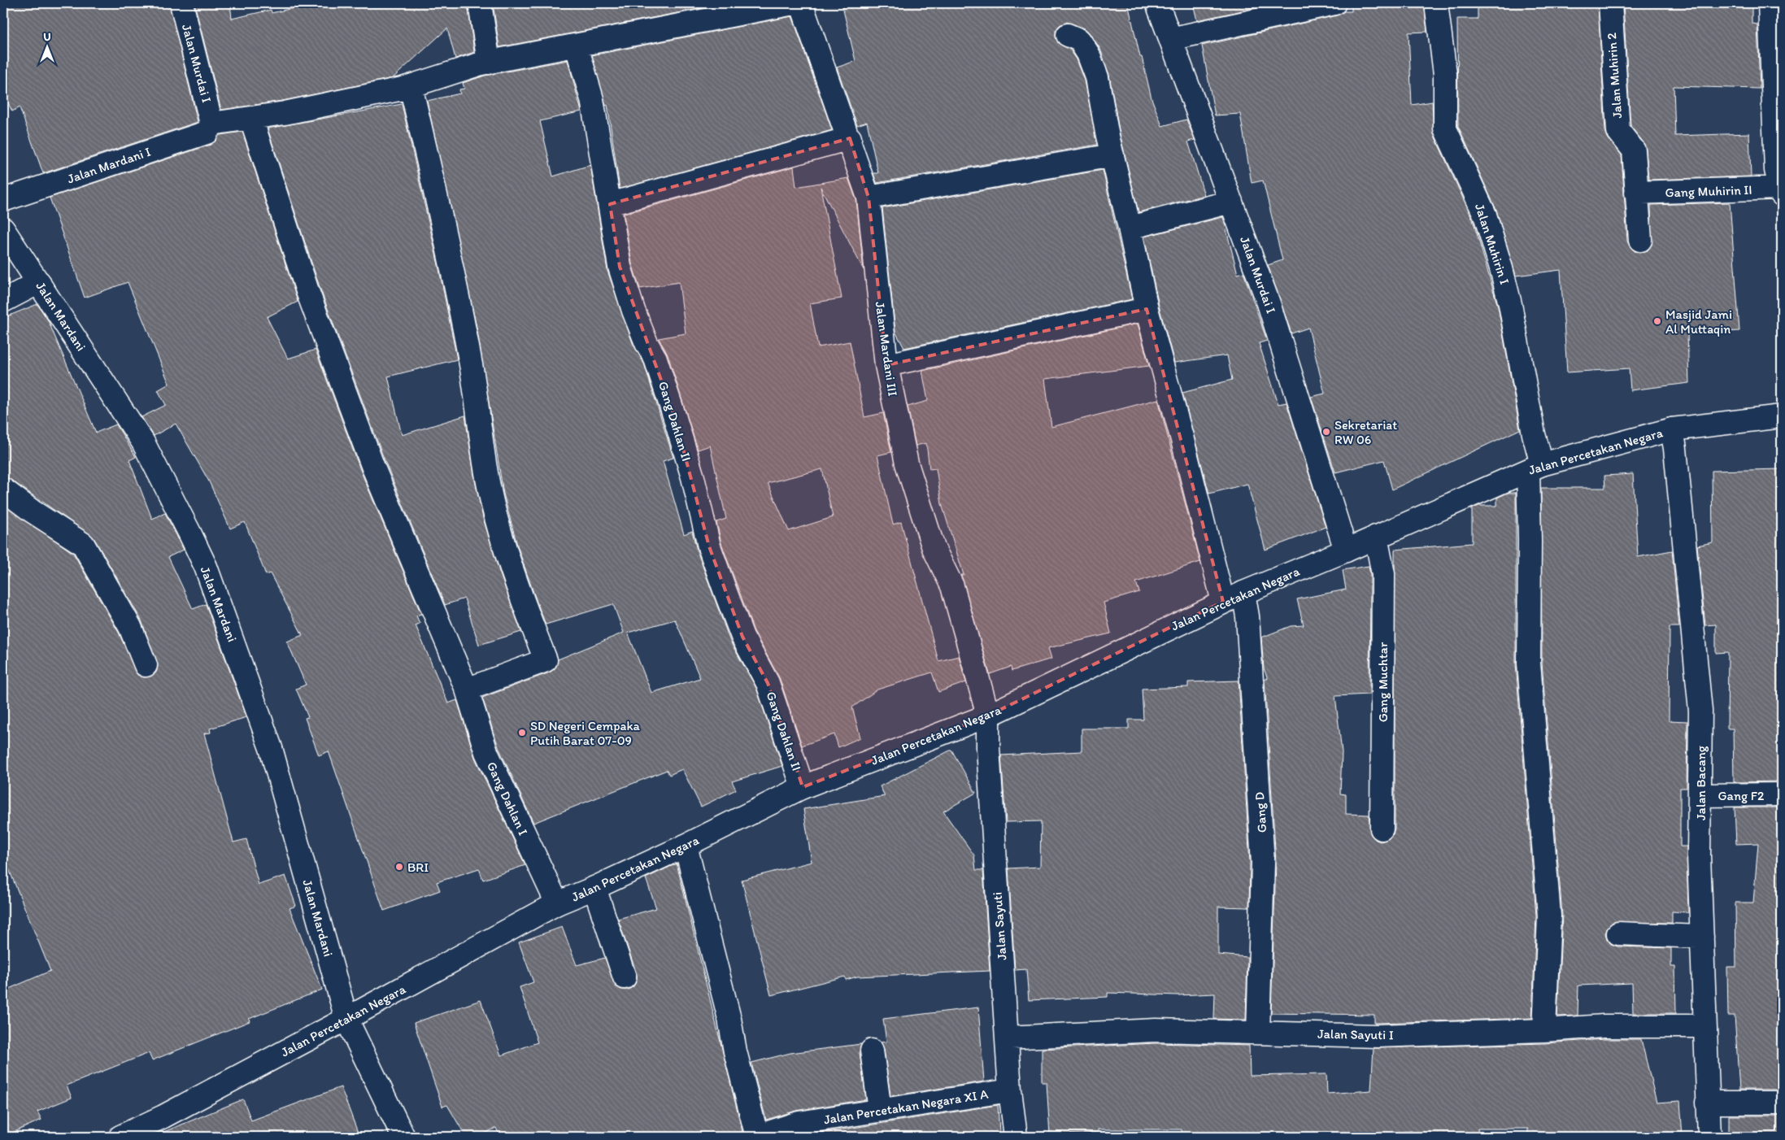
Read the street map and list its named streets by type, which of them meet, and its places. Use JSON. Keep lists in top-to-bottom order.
{
  "streets": {
    "street": [
      "Jalan Murdai I",
      "Jalan Muhirin 2",
      "Jalan Mardani I",
      "Gang Muhirin II",
      "Jalan Muhirin I",
      "Jalan Mardani",
      "Jalan Mardani III",
      "Gang Dahlan II",
      "Jalan Percetakan Negara",
      "Gang Muchtar",
      "Jalan Bacang",
      "Gang F2",
      "Gang Dahlan I",
      "Gang D",
      "Jalan Sayuti",
      "Jalan Sayuti I",
      "Jalan Percetakan Negara XI A"
    ]
  },
  "crossings": [
    ["Jalan Murdai I", "Jalan Mardani I"],
    ["Jalan Murdai I", "Jalan Percetakan Negara"],
    ["Jalan Muhirin 2", "Gang Muhirin II"],
    ["Jalan Muhirin I", "Jalan Percetakan Negara"],
    ["Jalan Muhirin I", "Jalan Sayuti I"],
    ["Jalan Mardani", "Jalan Percetakan Negara"],
    ["Jalan Mardani III", "Jalan Percetakan Negara"],
    ["Jalan Mardani III", "Jalan Sayuti"],
    ["Gang Dahlan II", "Jalan Percetakan Negara"],
    ["Jalan Percetakan Negara", "Gang Muchtar"],
    ["Jalan Percetakan Negara", "Jalan Bacang"],
    ["Jalan Percetakan Negara", "Gang Dahlan I"],
    ["Jalan Percetakan Negara", "Gang D"],
    ["Jalan Percetakan Negara", "Jalan Sayuti"],
    ["Jalan Bacang", "Gang F2"],
    ["Jalan Bacang", "Jalan Sayuti I"],
    ["Gang D", "Jalan Sayuti I"],
    ["Jalan Sayuti", "Jalan Sayuti I"],
    ["Jalan Sayuti", "Jalan Percetakan Negara XI A"]
  ],
  "places": [
    "Masjid Jami Al Muttaqin",
    "Sekretariat RW 06",
    "SD Negeri Cempaka Putih Barat 07-09",
    "BRI"
  ],
  "north": "top"
}
